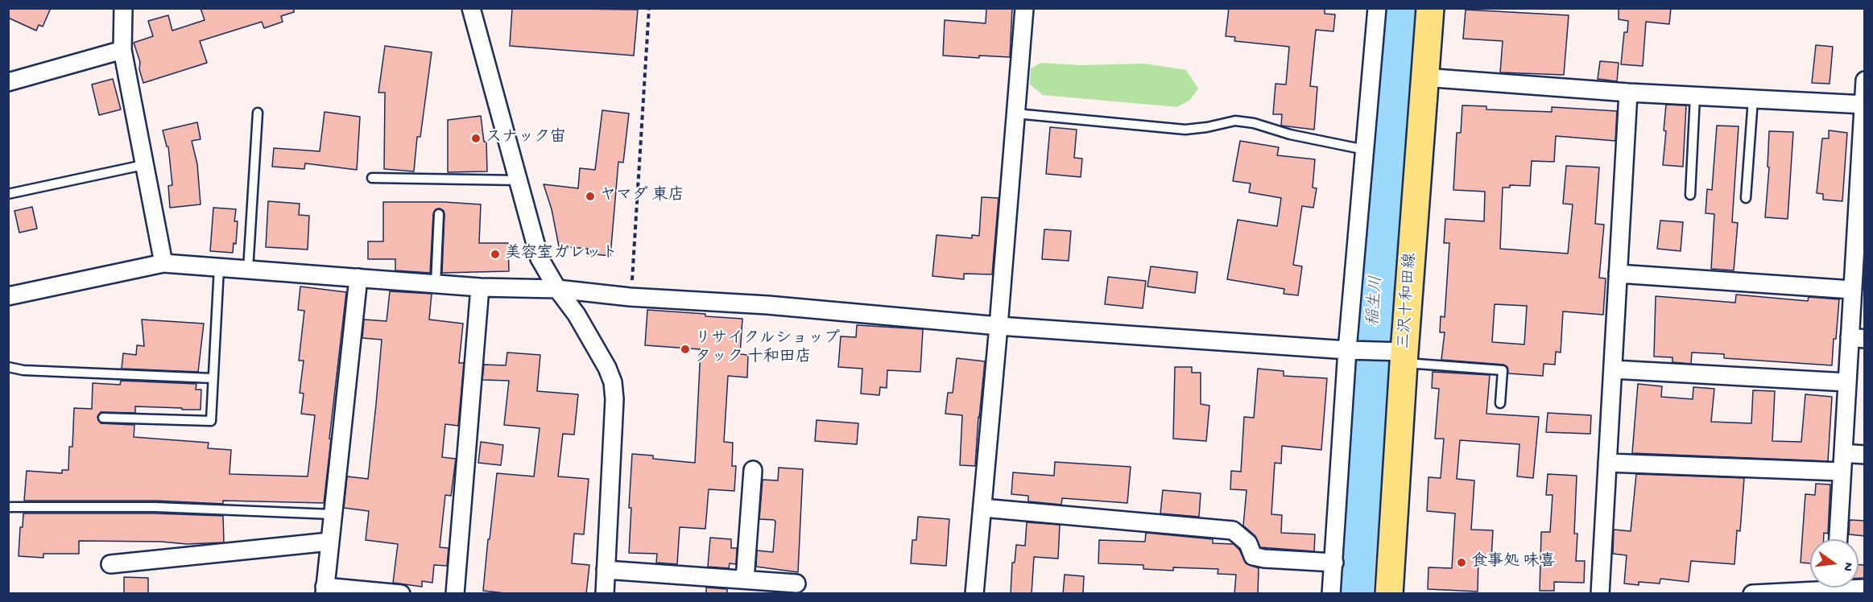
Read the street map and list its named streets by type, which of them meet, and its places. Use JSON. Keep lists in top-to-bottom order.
{
  "streets": {
    "main road": ["三沢十和田線"]
  },
  "water": ["稲生川"],
  "places": [
    "スナック宙",
    "ヤマダ 東店",
    "美容室ガレット",
    "リサイクルショップ タック 十和田店",
    "食事処 味喜"
  ],
  "north": "right"
}
